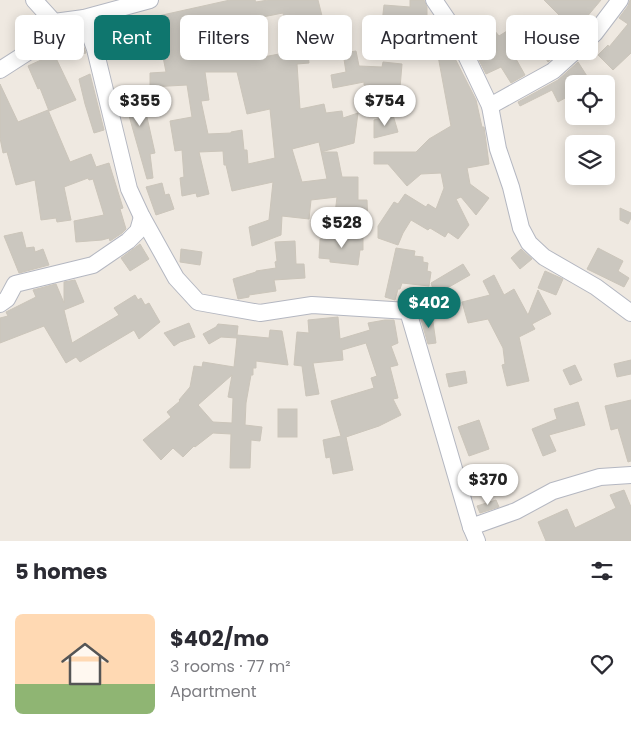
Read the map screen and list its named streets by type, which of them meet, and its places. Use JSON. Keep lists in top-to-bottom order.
{
  "page": {
    "chip": [
      "Buy",
      "Rent",
      "Filters",
      "New",
      "Apartment",
      "House"
    ],
    "price": [
      "$355",
      "$754",
      "$528",
      "$402",
      "$370"
    ],
    "heading": "5 homes",
    "list": [
      {
        "name": "$402/mo",
        "note": "3 rooms · 77 m² · Apartment"
      }
    ]
  }
}
